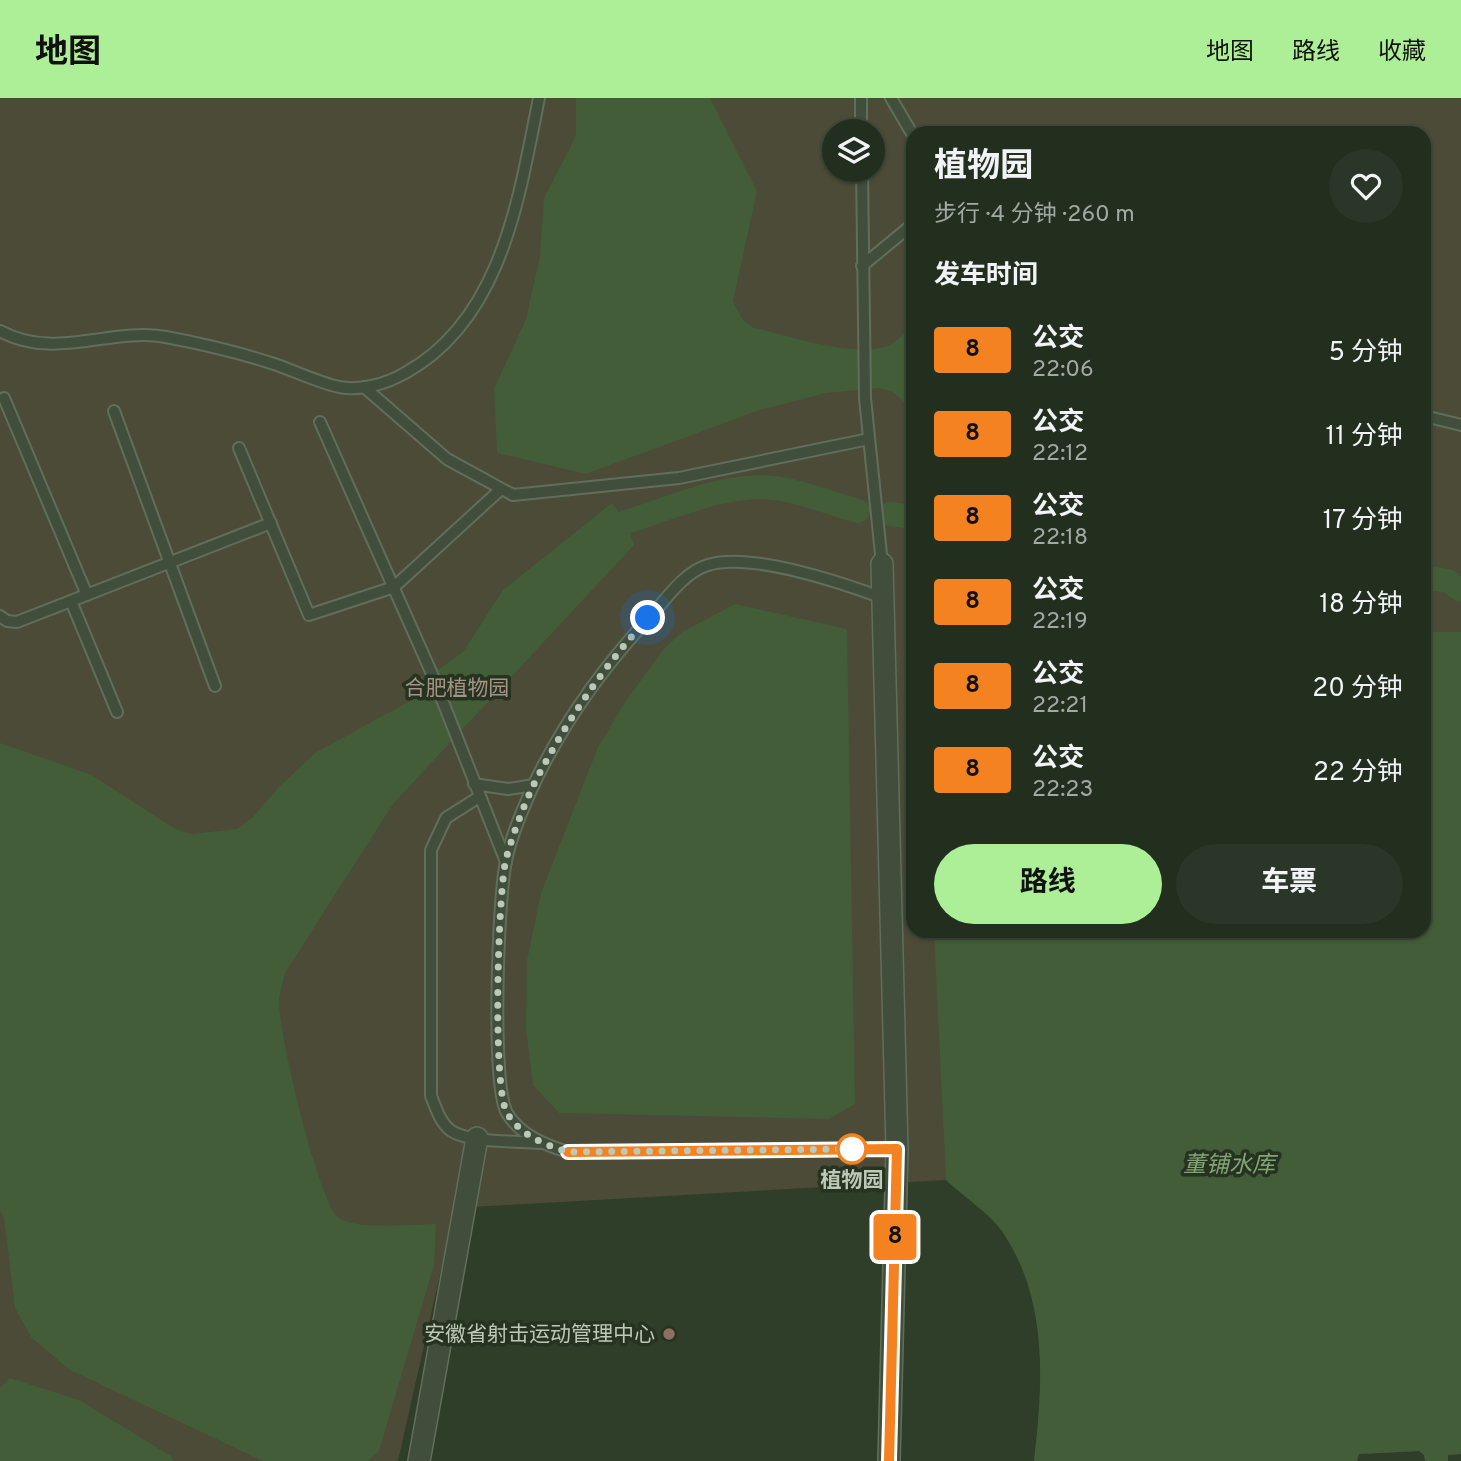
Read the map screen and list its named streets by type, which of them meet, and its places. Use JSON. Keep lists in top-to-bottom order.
{
  "water": ["董铺水库"],
  "parks": ["合肥植物园"],
  "places": ["植物园", "安徽省射击运动管理中心"],
  "lines": ["bus line 8"],
  "page": {
    "header": "地图",
    "nav": ["地图", "路线", "收藏"],
    "on_map": "8",
    "heading": [
      ["植物园", "步行 · 4 分钟 · 260 m"],
      "发车时间"
    ],
    "list": [
      {
        "mark": "8",
        "name": "公交",
        "note": "22:06",
        "value": "5 分钟"
      },
      {
        "mark": "8",
        "name": "公交",
        "note": "22:12",
        "value": "11 分钟"
      },
      {
        "mark": "8",
        "name": "公交",
        "note": "22:18",
        "value": "17 分钟"
      },
      {
        "mark": "8",
        "name": "公交",
        "note": "22:19",
        "value": "18 分钟"
      },
      {
        "mark": "8",
        "name": "公交",
        "note": "22:21",
        "value": "20 分钟"
      },
      {
        "mark": "8",
        "name": "公交",
        "note": "22:23",
        "value": "22 分钟"
      }
    ],
    "buttons": ["路线", "车票"]
  }
}
